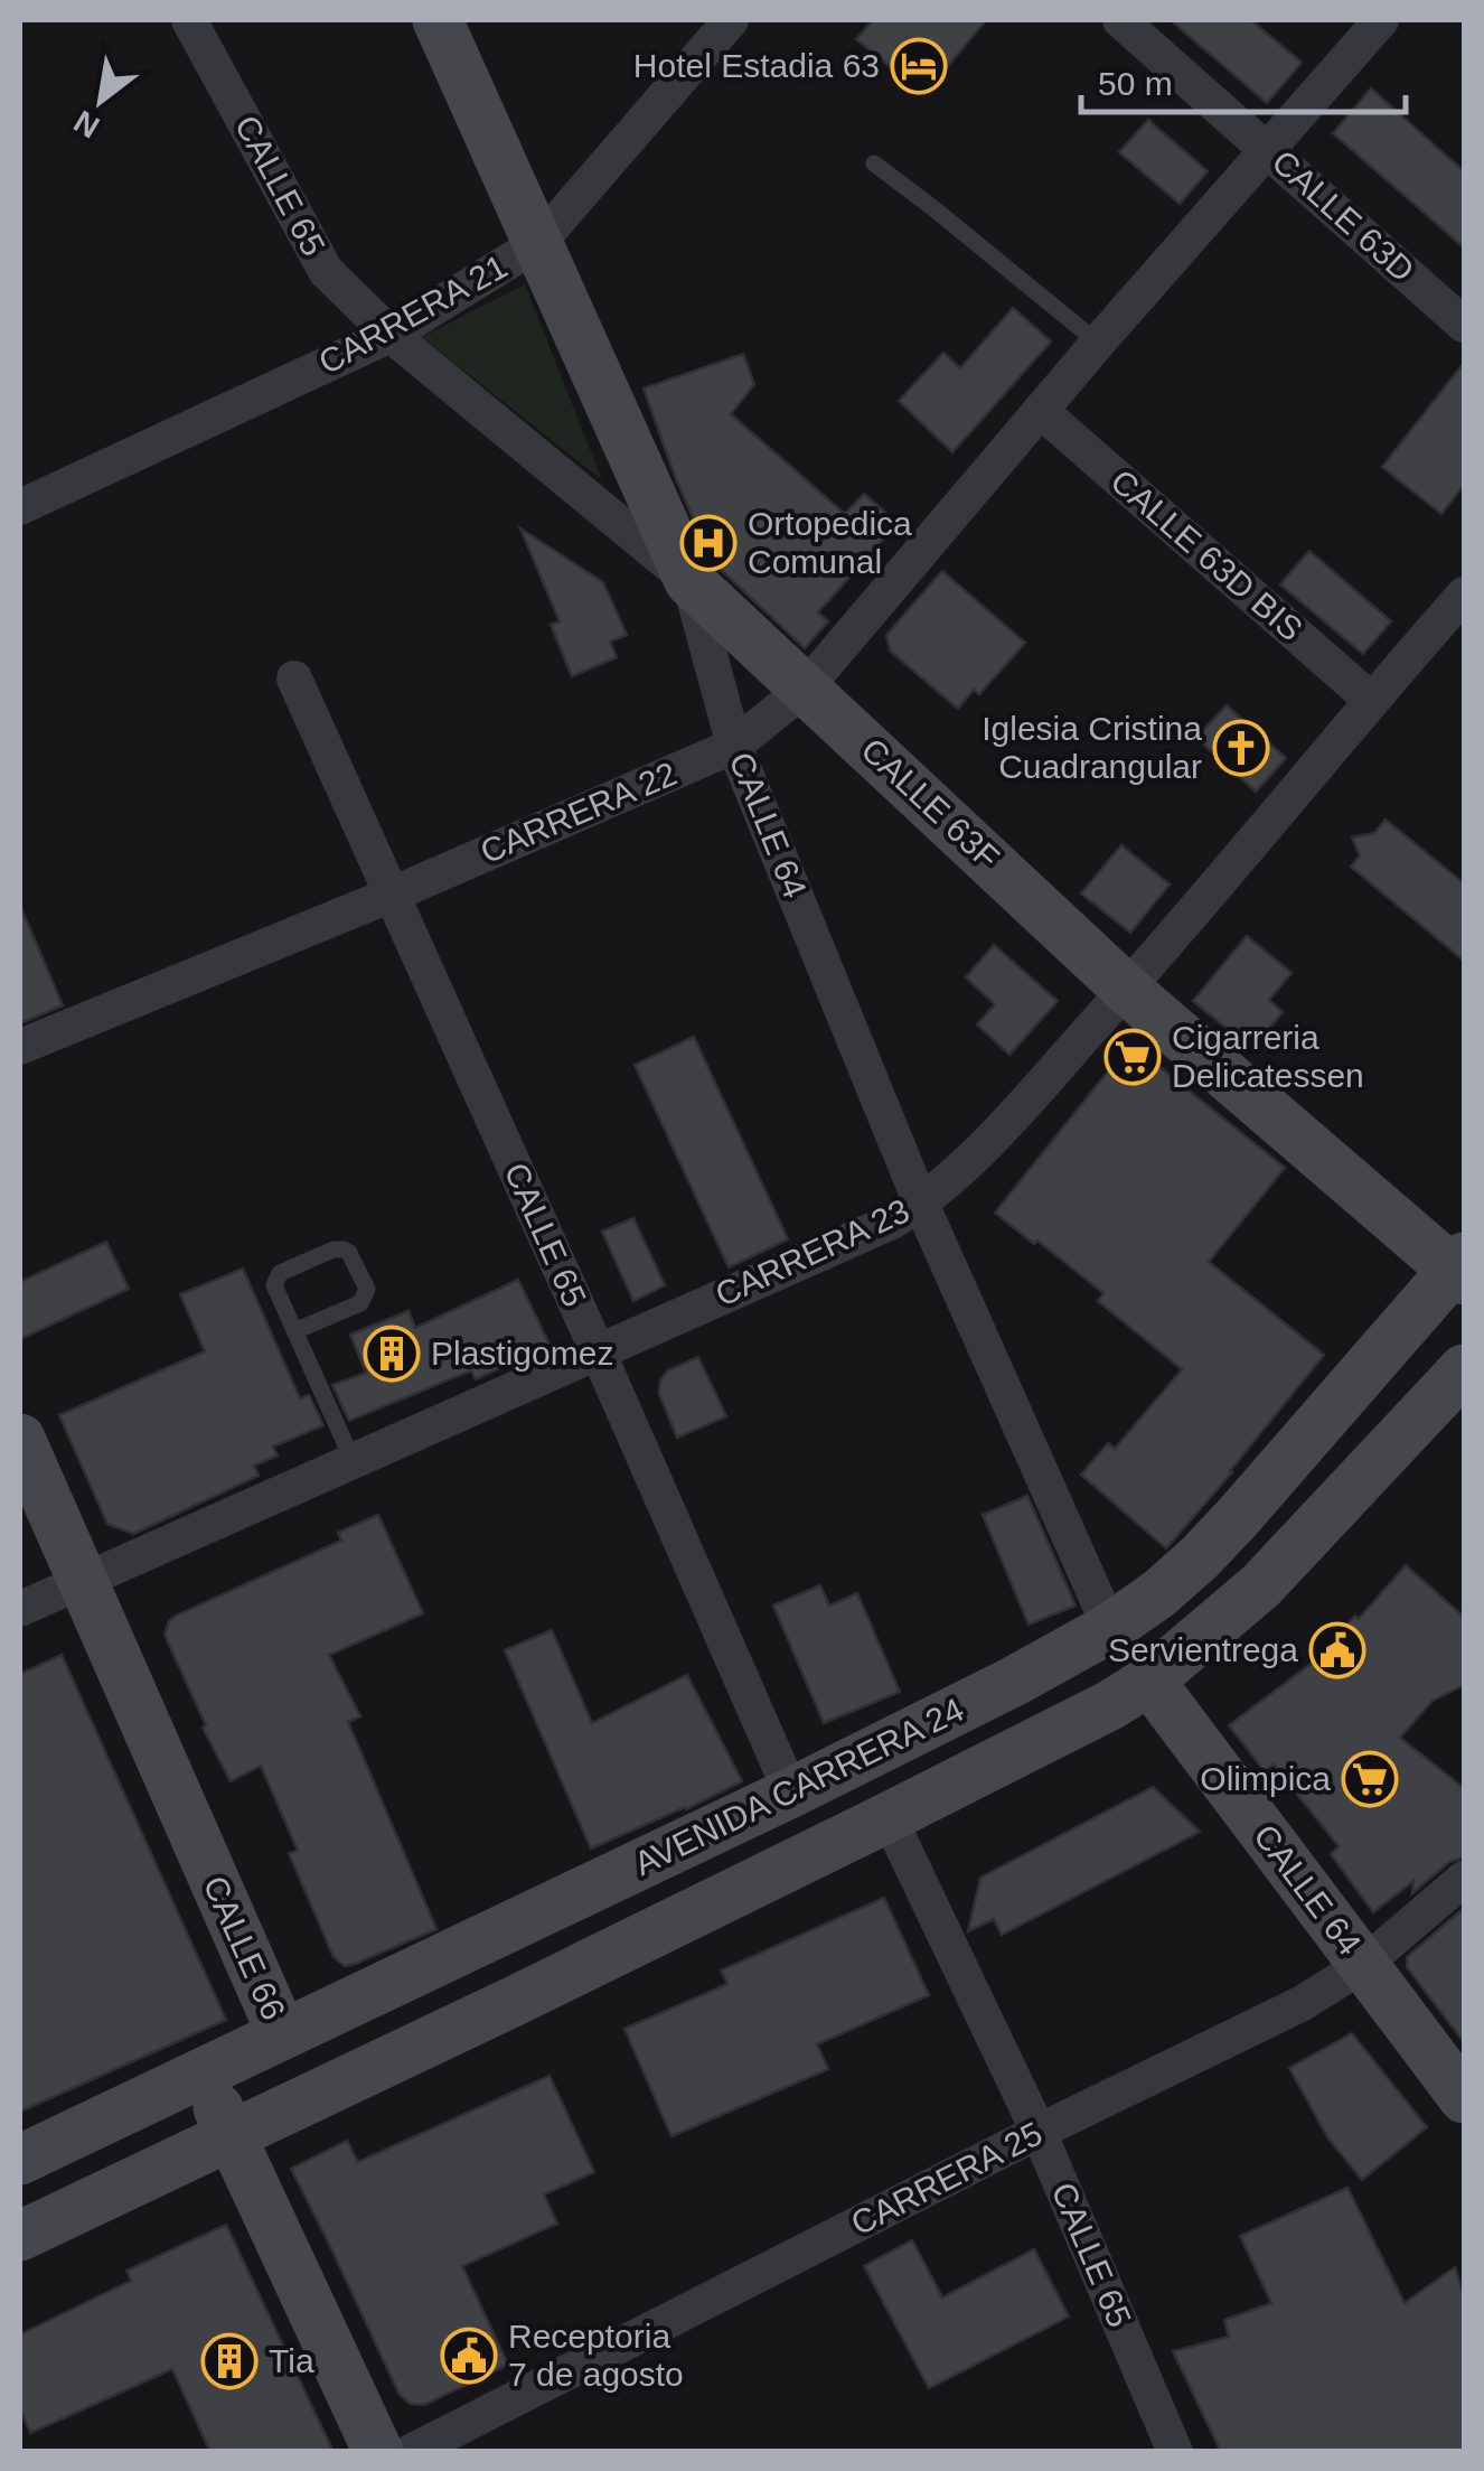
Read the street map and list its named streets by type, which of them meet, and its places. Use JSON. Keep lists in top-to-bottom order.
{
  "streets": {
    "main road": [
      "CALLE 63F",
      "CALLE 64",
      "AVENIDA CARRERA 24",
      "CALLE 66"
    ],
    "street": [
      "CALLE 65",
      "CALLE 63D",
      "CARRERA 21",
      "CALLE 63D BIS",
      "CARRERA 22",
      "CARRERA 23",
      "CARRERA 25"
    ]
  },
  "crossings": [
    ["CALLE 65", "CARRERA 21"],
    ["CALLE 65", "CALLE 63F"],
    ["CALLE 65", "CARRERA 22"],
    ["CALLE 65", "CARRERA 23"],
    ["CALLE 65", "AVENIDA CARRERA 24"],
    ["CALLE 65", "CARRERA 25"],
    ["CALLE 63D", "CARRERA 22"],
    ["CARRERA 21", "CALLE 63F"],
    ["CARRERA 21", "CALLE 64"],
    ["CALLE 63D BIS", "CARRERA 22"],
    ["CALLE 63D BIS", "CARRERA 23"],
    ["CALLE 63F", "CARRERA 22"],
    ["CALLE 63F", "CALLE 64"],
    ["CALLE 63F", "CARRERA 23"],
    ["CALLE 63F", "AVENIDA CARRERA 24"],
    ["CARRERA 22", "CALLE 64"],
    ["CALLE 64", "CARRERA 23"],
    ["CALLE 64", "AVENIDA CARRERA 24"],
    ["CALLE 64", "CARRERA 25"],
    ["CARRERA 23", "CALLE 66"],
    ["AVENIDA CARRERA 24", "CALLE 66"]
  ],
  "places": {
    "hotel": ["Hotel Estadia 63"],
    "hospital": ["Ortopedica Comunal"],
    "church": ["Iglesia Cristina Cuadrangular"],
    "supermarket": ["Cigarreria Delicatessen", "Olimpica"],
    "building": ["Plastigomez", "Tia"],
    "public building": ["Servientrega", "Receptoria 7 de agosto"]
  },
  "scale_bar": "50 m",
  "north": "bottom left"
}
